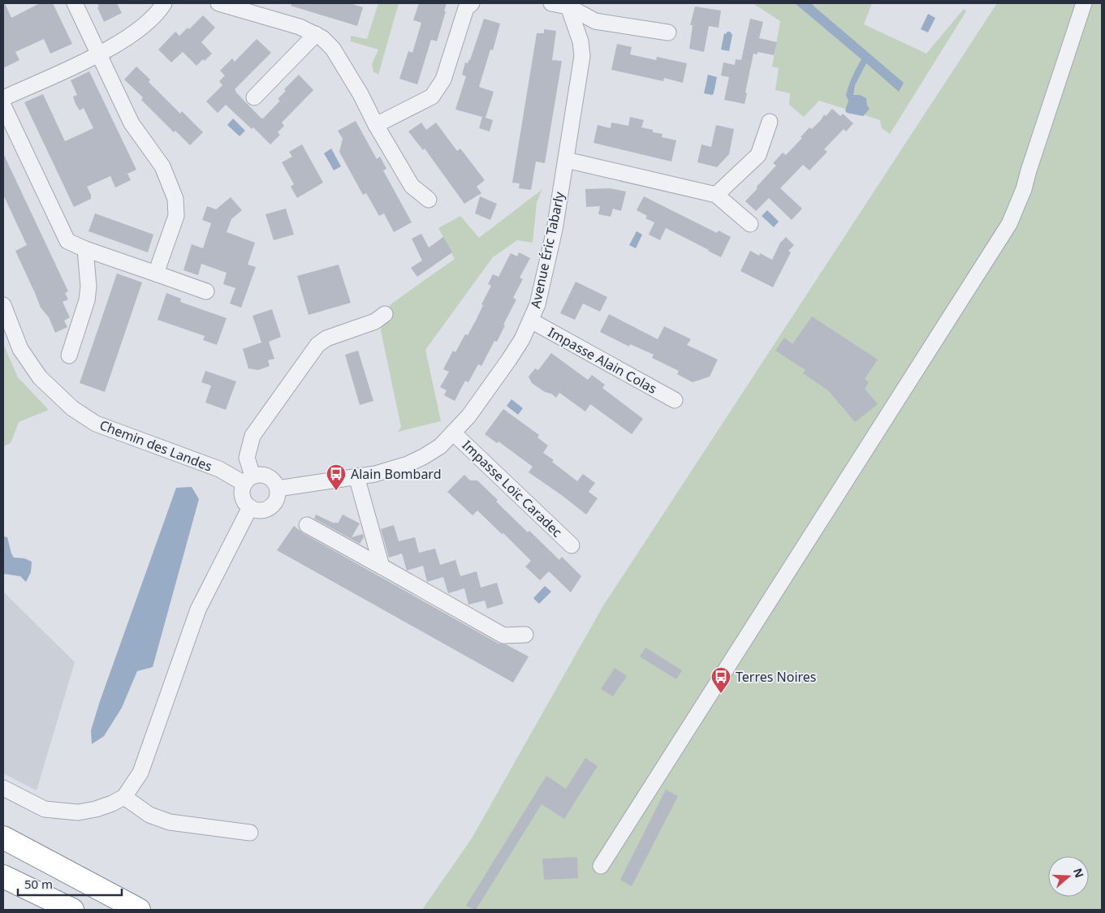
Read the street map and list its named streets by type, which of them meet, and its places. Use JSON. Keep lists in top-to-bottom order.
{
  "streets": {
    "street": [
      "Avenue Éric Tabarly",
      "Impasse Alain Colas",
      "Chemin des Landes",
      "Impasse Loïc Caradec"
    ]
  },
  "crossings": [
    ["Avenue Éric Tabarly", "Impasse Alain Colas"],
    ["Avenue Éric Tabarly", "Chemin des Landes"],
    ["Avenue Éric Tabarly", "Impasse Loïc Caradec"]
  ],
  "places": {
    "bus stop": ["Alain Bombard", "Terres Noires"]
  },
  "scale_bar": "50 m",
  "north": "right"
}
